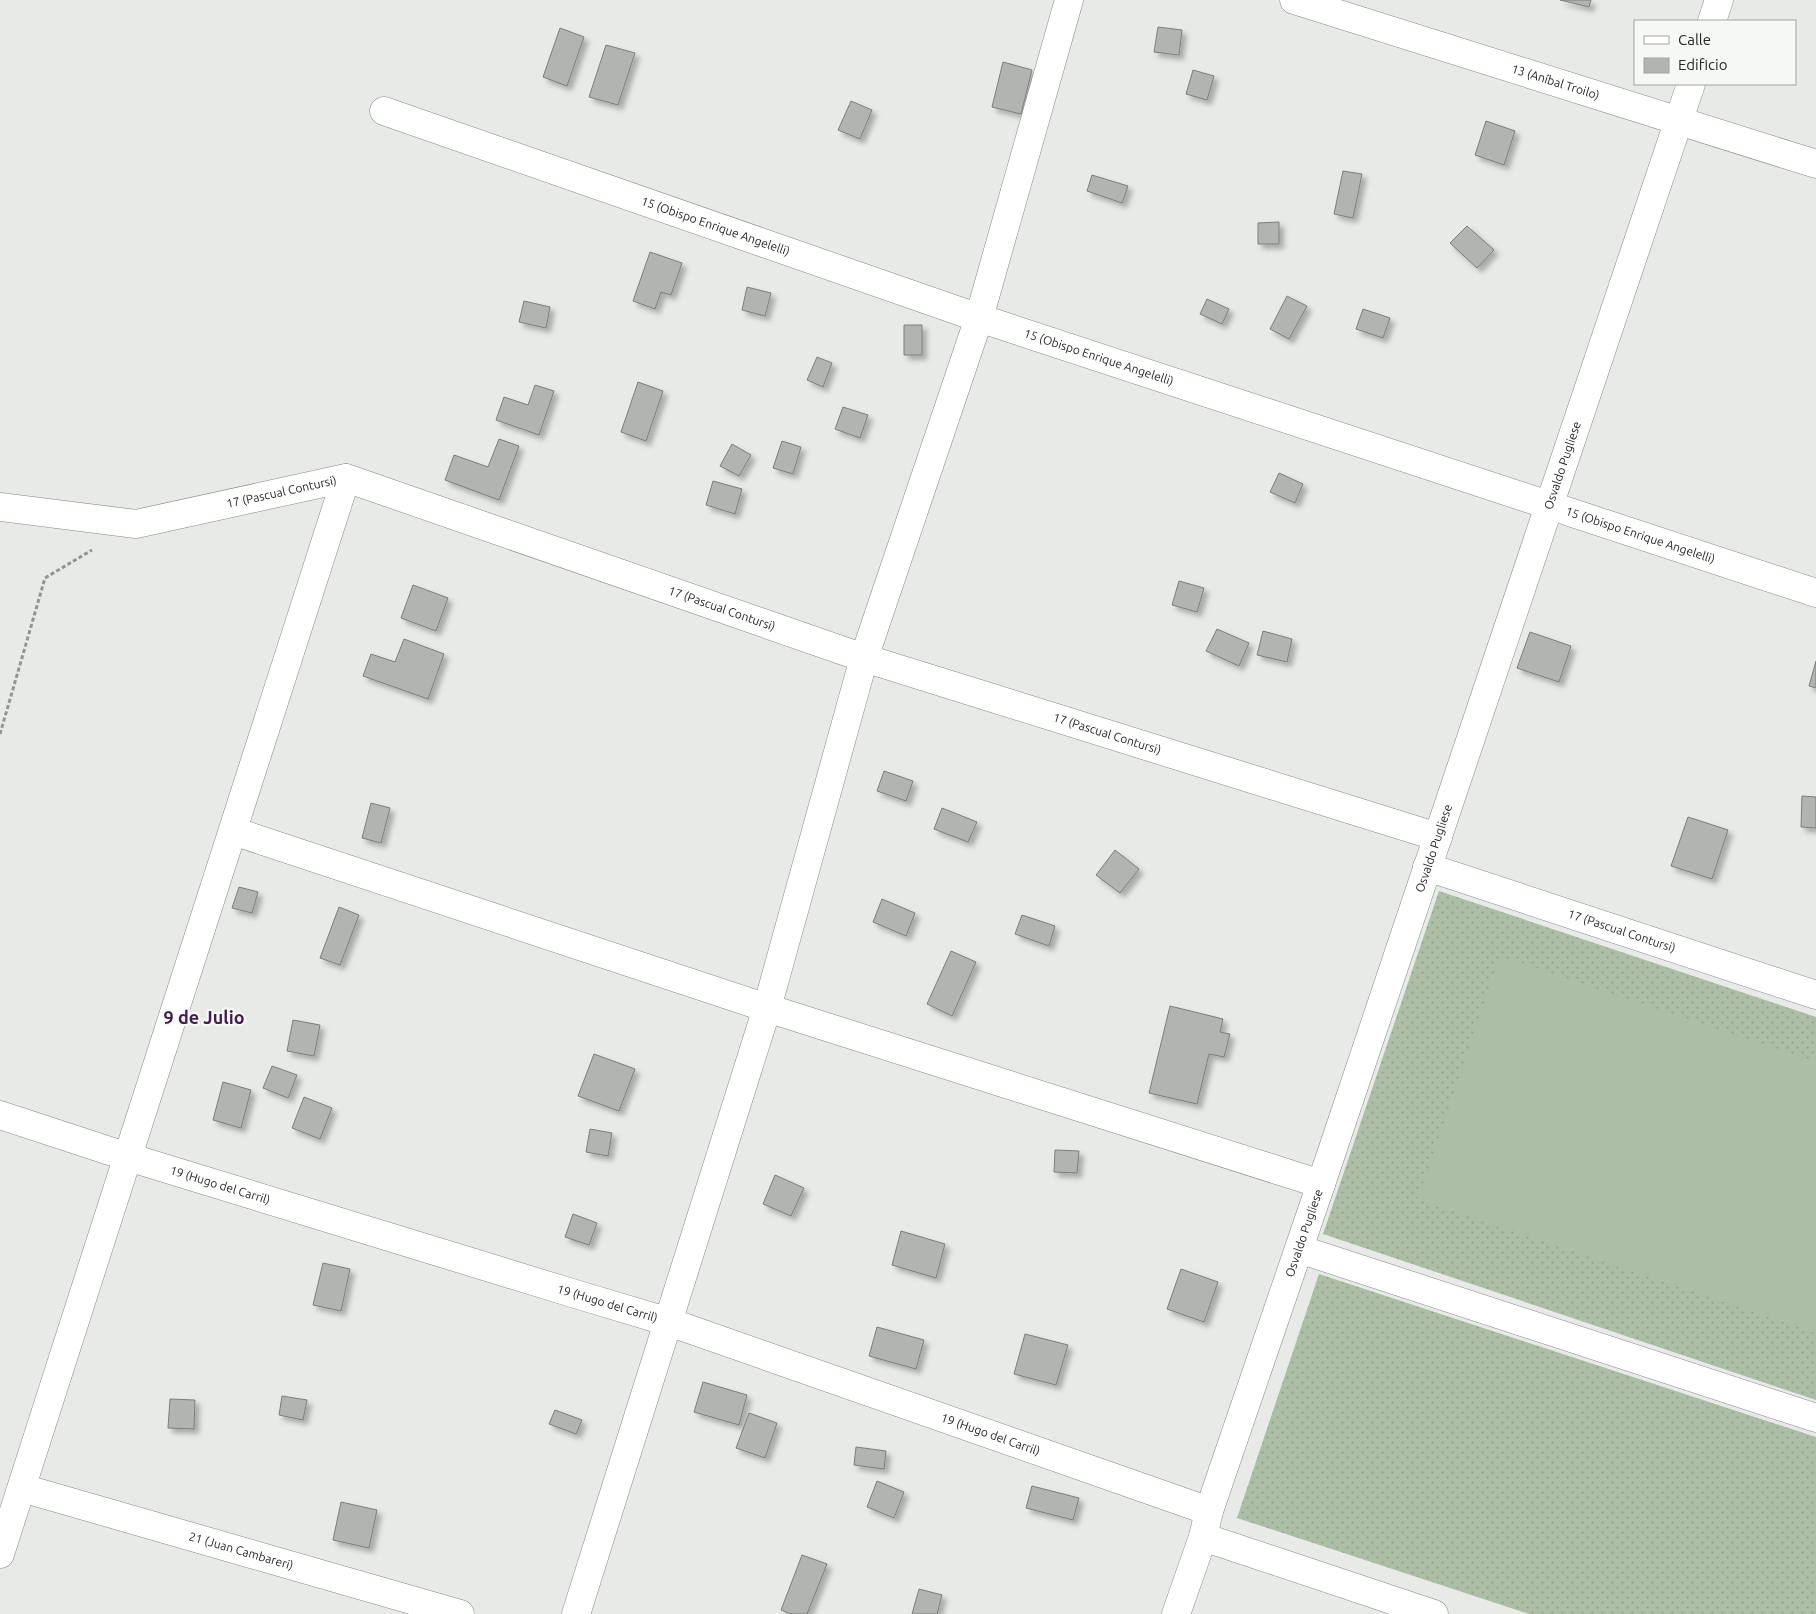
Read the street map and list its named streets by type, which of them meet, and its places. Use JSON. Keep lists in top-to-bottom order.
{
  "streets": {
    "street": [
      "13 (Aníbal Troilo)",
      "15 (Obispo Enrique Angelelli)",
      "Osvaldo Pugliese",
      "17 (Pascual Contursi)",
      "19 (Hugo del Carril)",
      "21 (Juan Cambareri)"
    ]
  },
  "crossings": [
    ["13 (Aníbal Troilo)", "Osvaldo Pugliese"],
    ["15 (Obispo Enrique Angelelli)", "Osvaldo Pugliese"],
    ["Osvaldo Pugliese", "17 (Pascual Contursi)"],
    ["Osvaldo Pugliese", "19 (Hugo del Carril)"]
  ],
  "districts": ["9 de Julio"],
  "legend": ["Calle", "Edificio"]
}
